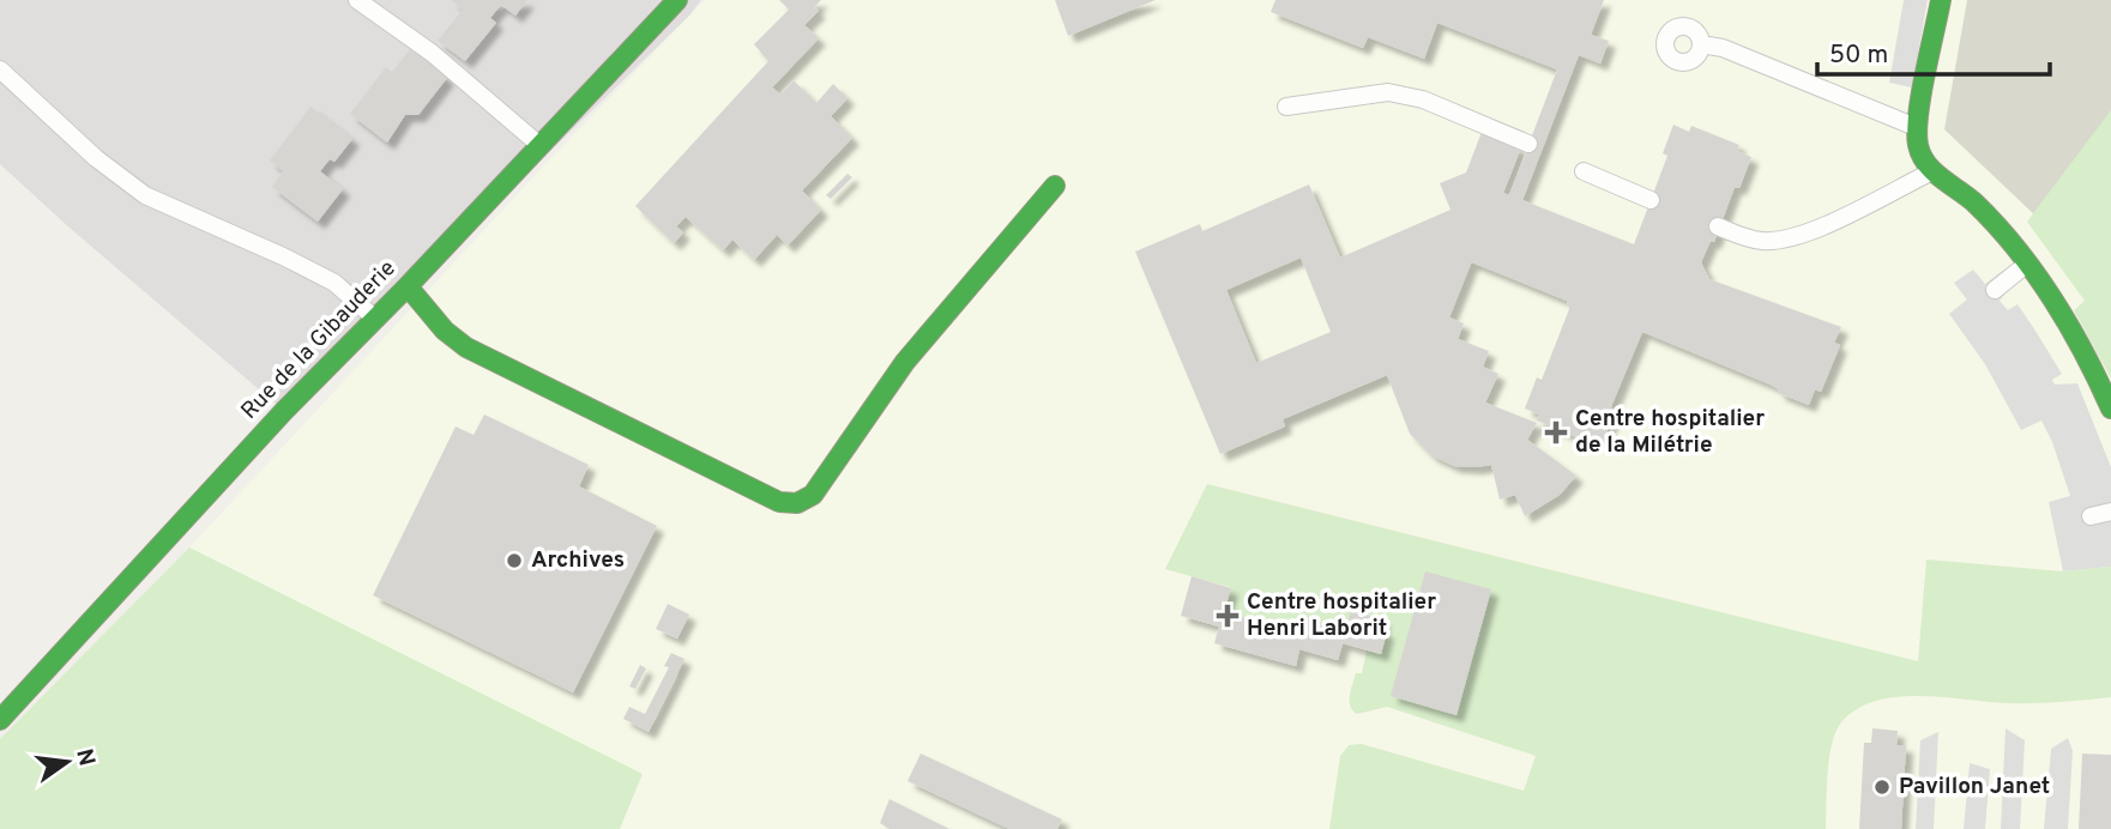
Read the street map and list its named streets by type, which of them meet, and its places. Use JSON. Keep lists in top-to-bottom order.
{
  "streets": {
    "street": ["Rue de la Gibauderie"]
  },
  "places": {
    "health": ["Centre hospitalier de la Milétrie", "Centre hospitalier Henri Laborit"],
    "other": ["Archives", "Pavillon Janet"]
  },
  "scale_bar": "50 m",
  "north": "right"
}
